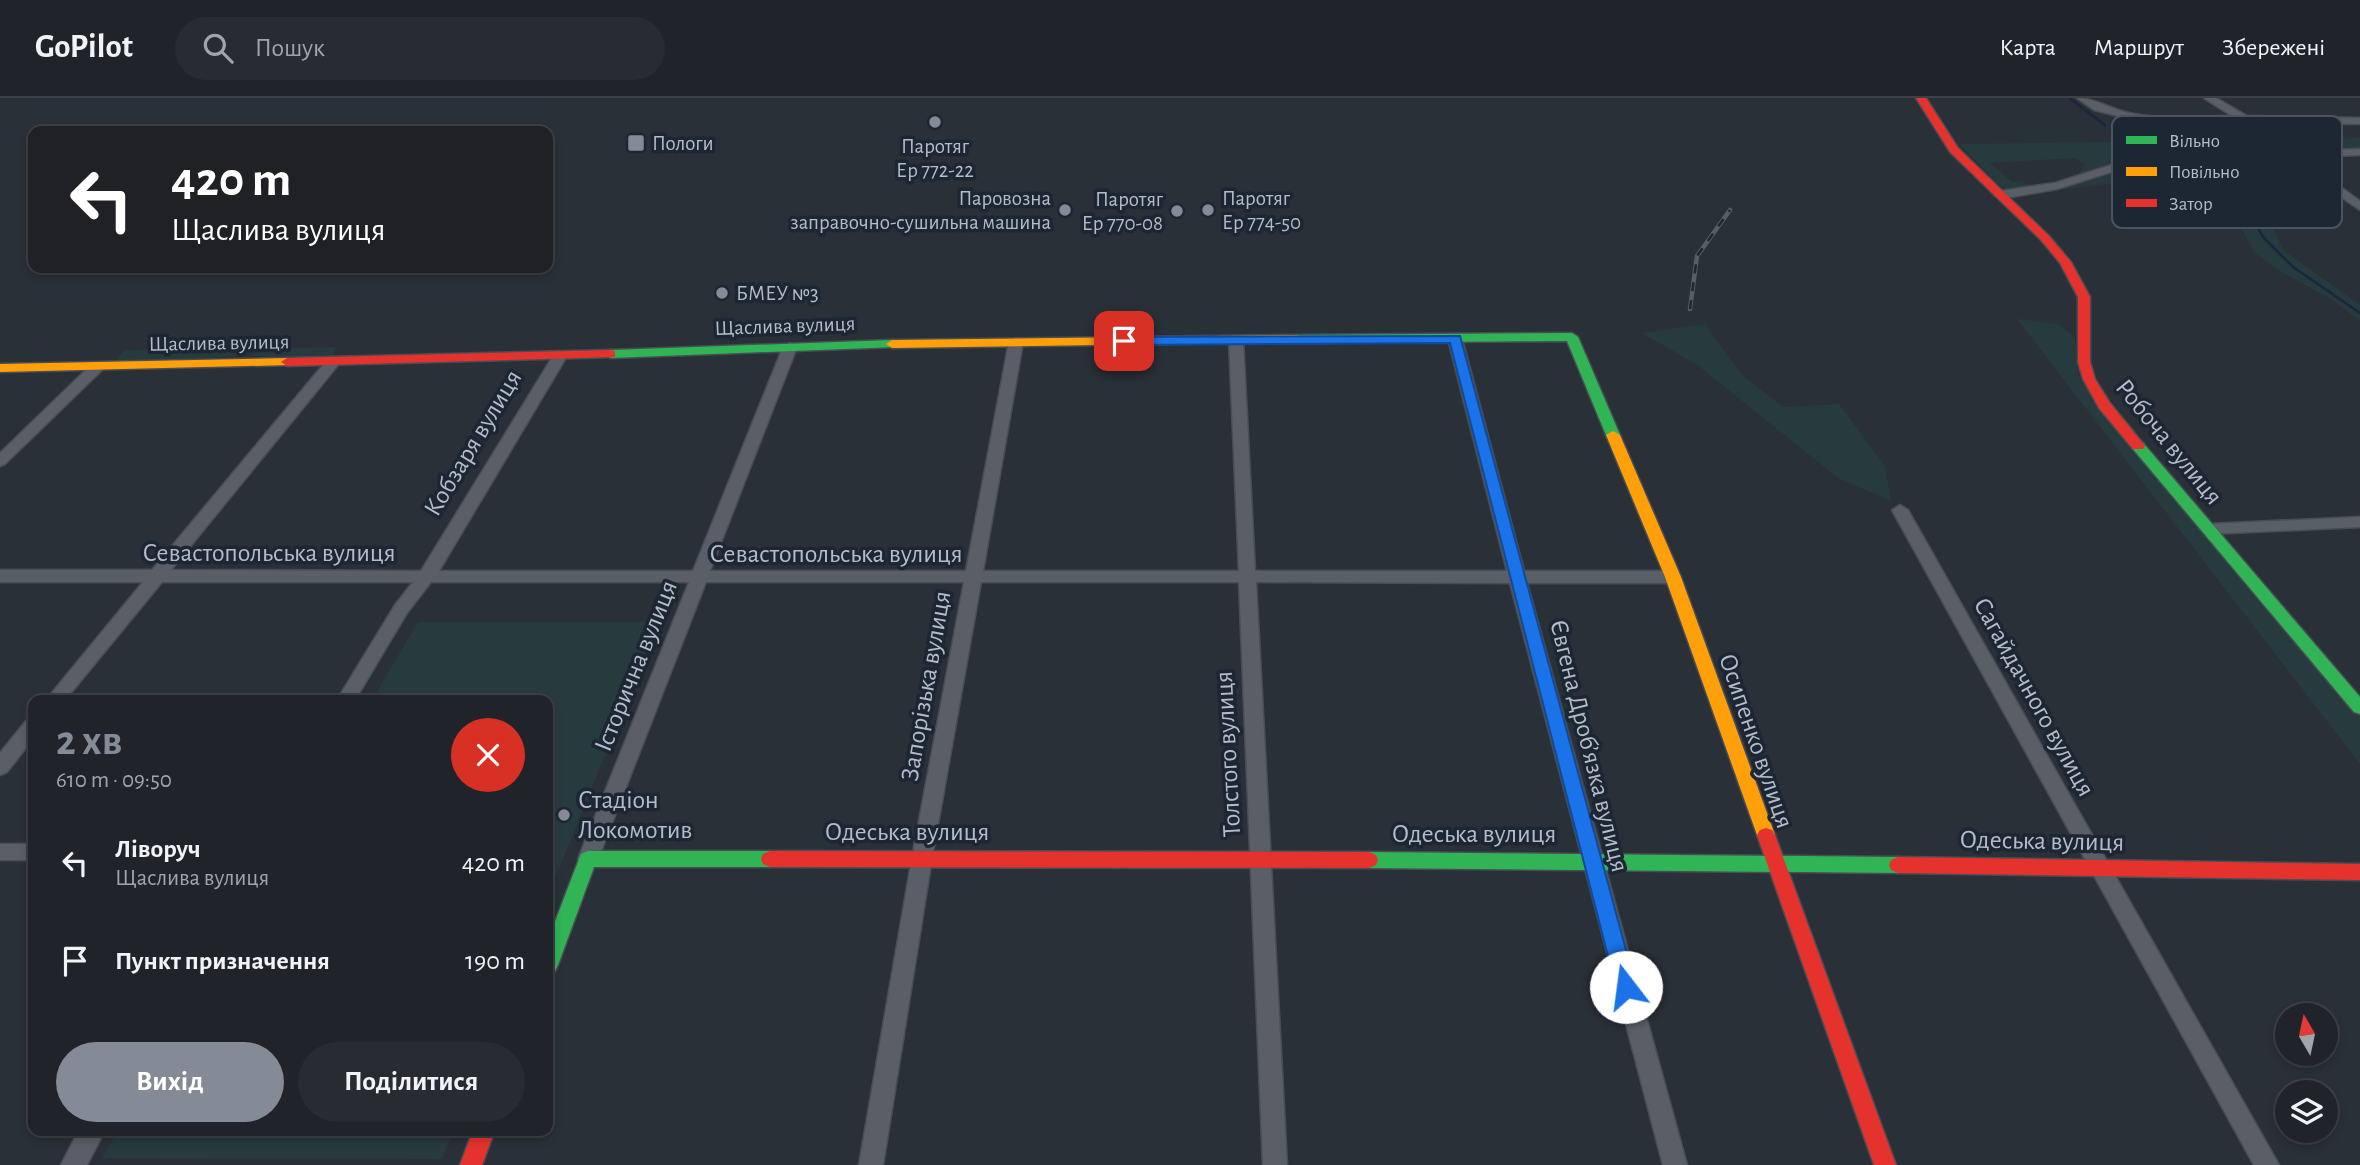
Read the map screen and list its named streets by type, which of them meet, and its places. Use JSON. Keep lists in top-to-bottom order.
{
  "streets": {
    "street": [
      "Щаслива вулиця",
      "Робоча вулиця",
      "Кобзаря вулиця",
      "Севастопольська вулиця",
      "Історична вулиця",
      "Запорізька вулиця",
      "Сагайдачного вулиця",
      "Осипенко вулиця",
      "Євгена Дроб’язка вулиця",
      "Толстого вулиця",
      "Одеська вулиця"
    ]
  },
  "crossings": [
    ["Щаслива вулиця", "Кобзаря вулиця"],
    ["Щаслива вулиця", "Історична вулиця"],
    ["Щаслива вулиця", "Запорізька вулиця"],
    ["Щаслива вулиця", "Осипенко вулиця"],
    ["Щаслива вулиця", "Євгена Дроб’язка вулиця"],
    ["Щаслива вулиця", "Толстого вулиця"],
    ["Кобзаря вулиця", "Севастопольська вулиця"],
    ["Севастопольська вулиця", "Історична вулиця"],
    ["Севастопольська вулиця", "Запорізька вулиця"],
    ["Севастопольська вулиця", "Осипенко вулиця"],
    ["Севастопольська вулиця", "Євгена Дроб’язка вулиця"],
    ["Севастопольська вулиця", "Толстого вулиця"],
    ["Історична вулиця", "Одеська вулиця"],
    ["Запорізька вулиця", "Одеська вулиця"],
    ["Сагайдачного вулиця", "Одеська вулиця"],
    ["Осипенко вулиця", "Одеська вулиця"],
    ["Євгена Дроб’язка вулиця", "Одеська вулиця"],
    ["Толстого вулиця", "Одеська вулиця"]
  ],
  "places": {
    "other": [
      "Паротяг Ер 772-22",
      "Паровозна заправочно-сушильна машина",
      "Паротяг Ер 774-50",
      "Паротяг Ер 770-08",
      "БМЕУ №3",
      "Стадіон Локомотив"
    ],
    "transit": ["Пологи"]
  },
  "legend": ["Вільно", "Повільно", "Затор"],
  "north": "top",
  "page": {
    "header": "GoPilot",
    "search": "Пошук",
    "nav": ["Карта", "Маршрут", "Збережені"],
    "turn": ["420 m", "Щаслива вулиця"],
    "heading": ["2 хв", "610 m · 09:50"],
    "list": [
      {
        "name": "Ліворуч",
        "note": "Щаслива вулиця",
        "value": "420 m"
      },
      {
        "name": "Пункт призначення",
        "value": "190 m"
      }
    ],
    "buttons": ["Вихід", "Поділитися"]
  }
}
